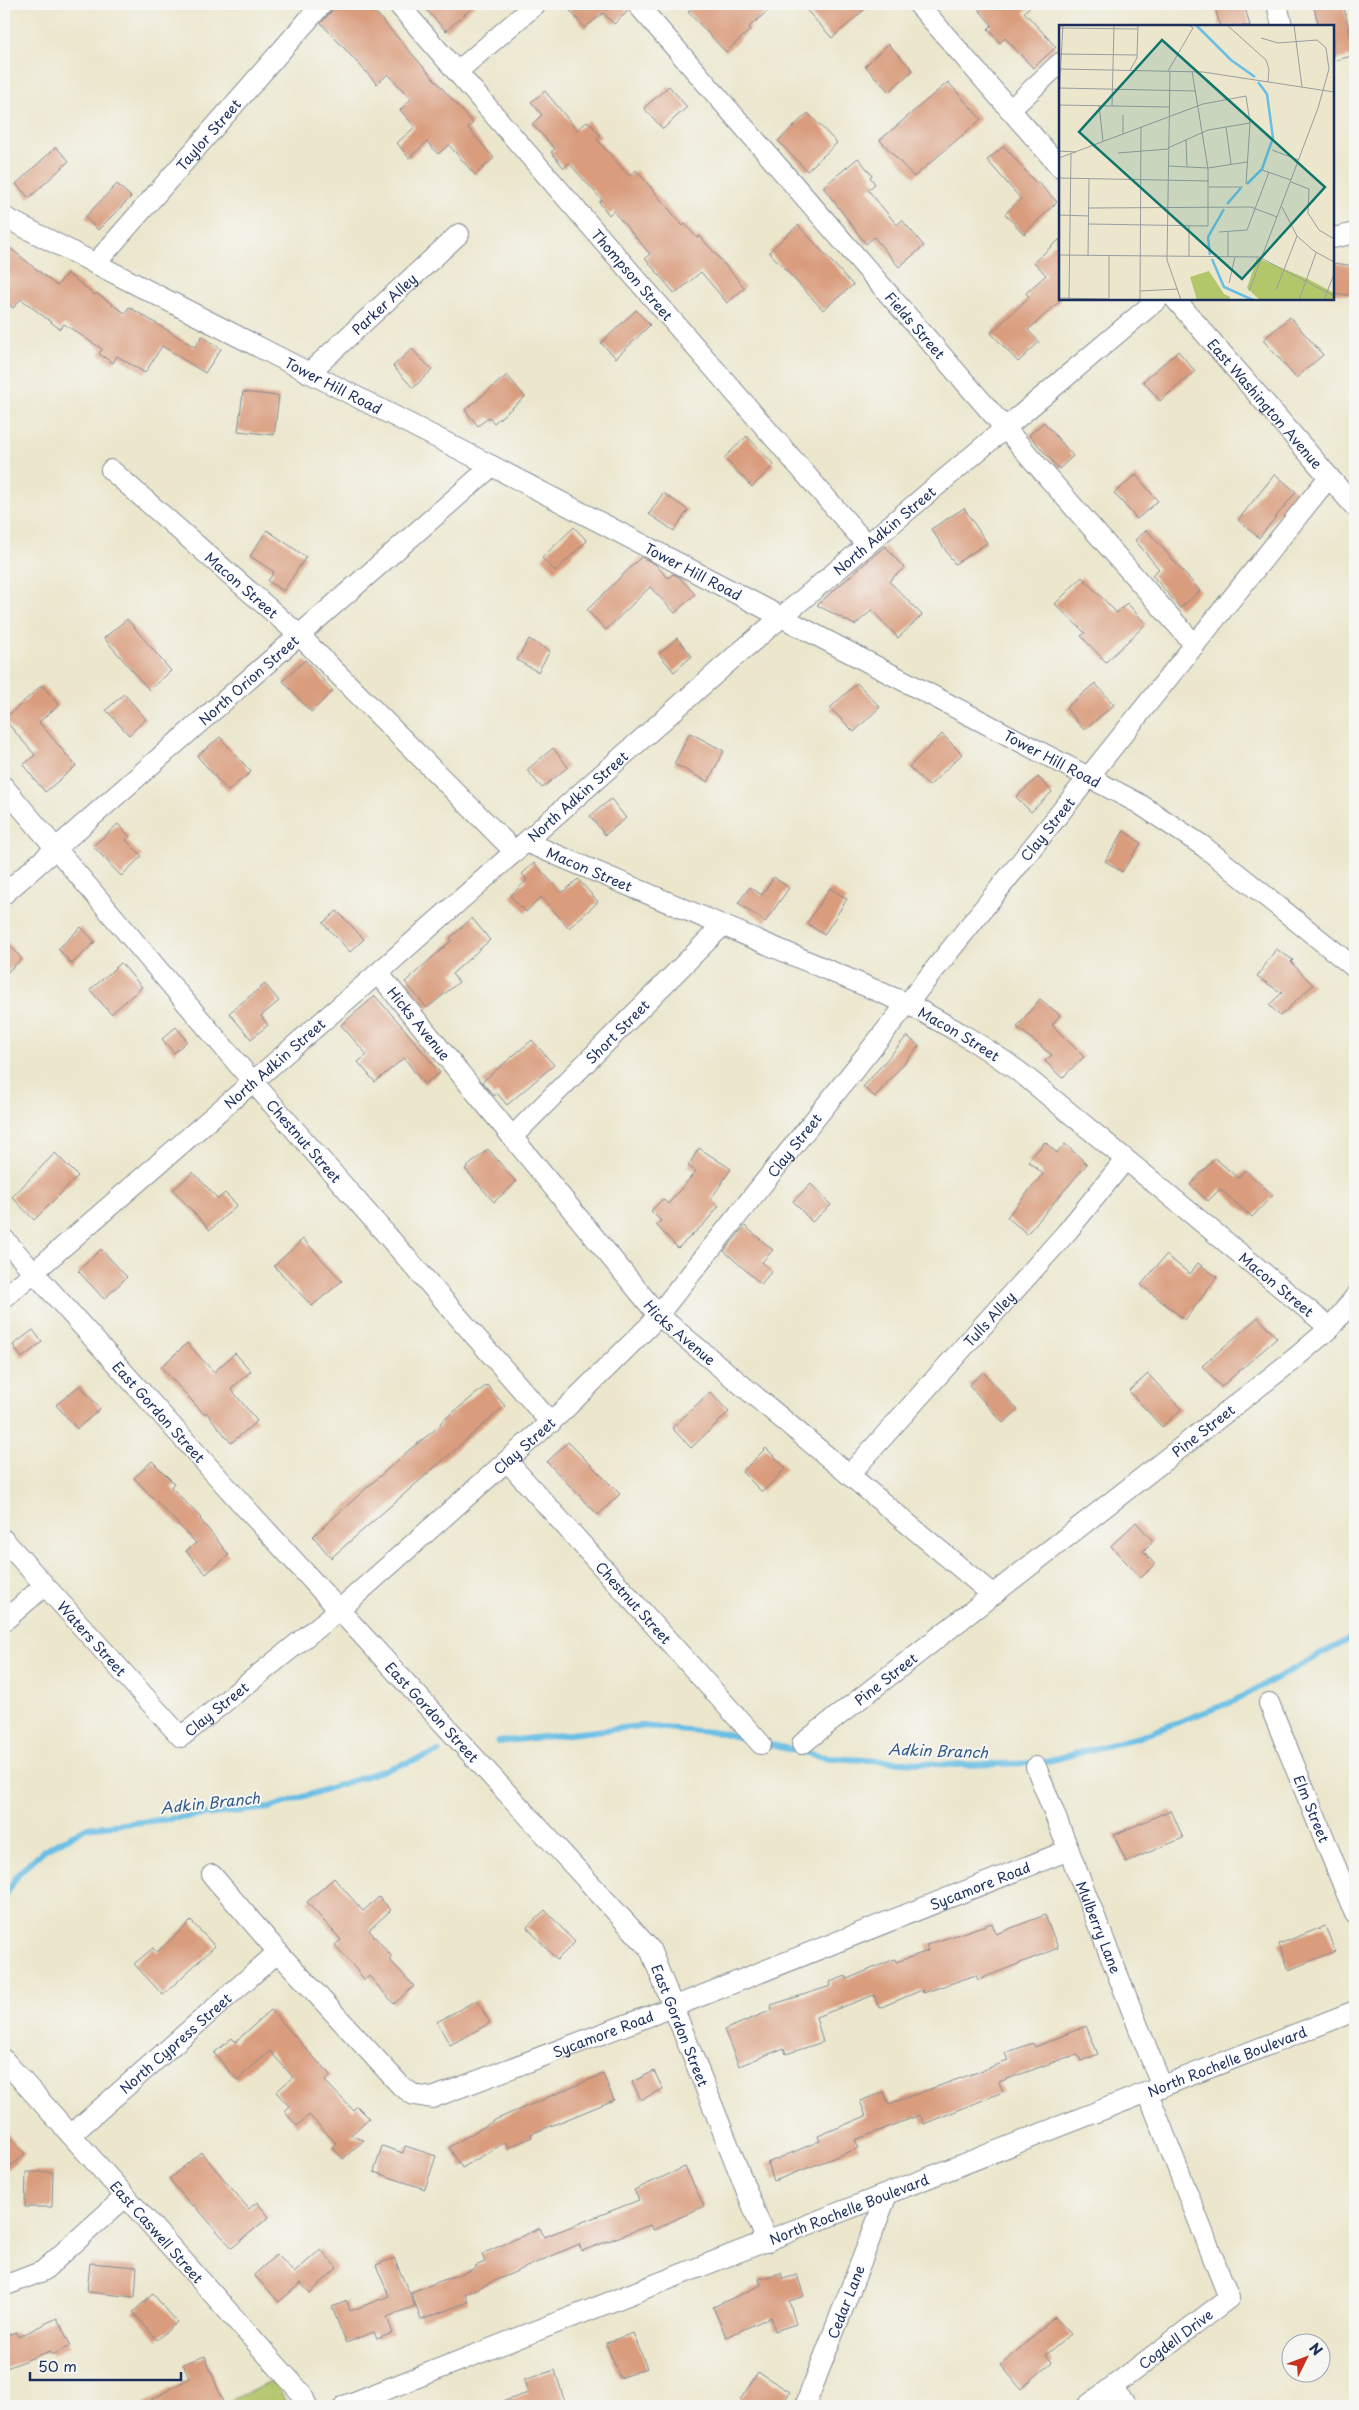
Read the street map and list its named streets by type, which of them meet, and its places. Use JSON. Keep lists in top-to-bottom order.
{
  "streets": {
    "street": [
      "Taylor Street",
      "Thompson Street",
      "Parker Alley",
      "Fields Street",
      "Tower Hill Road",
      "East Washington Avenue",
      "North Adkin Street",
      "Macon Street",
      "North Orion Street",
      "Clay Street",
      "Hicks Avenue",
      "Short Street",
      "Chestnut Street",
      "Tulls Alley",
      "East Gordon Street",
      "Pine Street",
      "Waters Street",
      "Elm Street",
      "Sycamore Road",
      "Mulberry Lane",
      "North Cypress Street",
      "North Rochelle Boulevard",
      "East Caswell Street",
      "Cedar Lane",
      "Cogdell Drive"
    ]
  },
  "crossings": [
    ["Taylor Street", "Tower Hill Road"],
    ["Thompson Street", "North Adkin Street"],
    ["Parker Alley", "Tower Hill Road"],
    ["Fields Street", "North Adkin Street"],
    ["Fields Street", "Clay Street"],
    ["Tower Hill Road", "North Adkin Street"],
    ["Tower Hill Road", "North Orion Street"],
    ["Tower Hill Road", "Clay Street"],
    ["East Washington Avenue", "Clay Street"],
    ["North Adkin Street", "Macon Street"],
    ["North Adkin Street", "Hicks Avenue"],
    ["North Adkin Street", "Chestnut Street"],
    ["North Adkin Street", "East Gordon Street"],
    ["Macon Street", "North Orion Street"],
    ["Macon Street", "Clay Street"],
    ["Macon Street", "Short Street"],
    ["Macon Street", "Tulls Alley"],
    ["Macon Street", "Pine Street"],
    ["North Orion Street", "Chestnut Street"],
    ["Clay Street", "Hicks Avenue"],
    ["Clay Street", "Chestnut Street"],
    ["Clay Street", "East Gordon Street"],
    ["Clay Street", "Waters Street"],
    ["Hicks Avenue", "Short Street"],
    ["Hicks Avenue", "Tulls Alley"],
    ["Hicks Avenue", "Pine Street"],
    ["East Gordon Street", "Sycamore Road"],
    ["East Gordon Street", "North Rochelle Boulevard"],
    ["Sycamore Road", "Mulberry Lane"],
    ["Sycamore Road", "North Cypress Street"],
    ["Mulberry Lane", "North Rochelle Boulevard"],
    ["Mulberry Lane", "Cogdell Drive"],
    ["North Cypress Street", "East Caswell Street"],
    ["North Rochelle Boulevard", "Cedar Lane"]
  ],
  "water": ["Adkin Branch"],
  "scale_bar": "50 m",
  "north": "top right"
}
